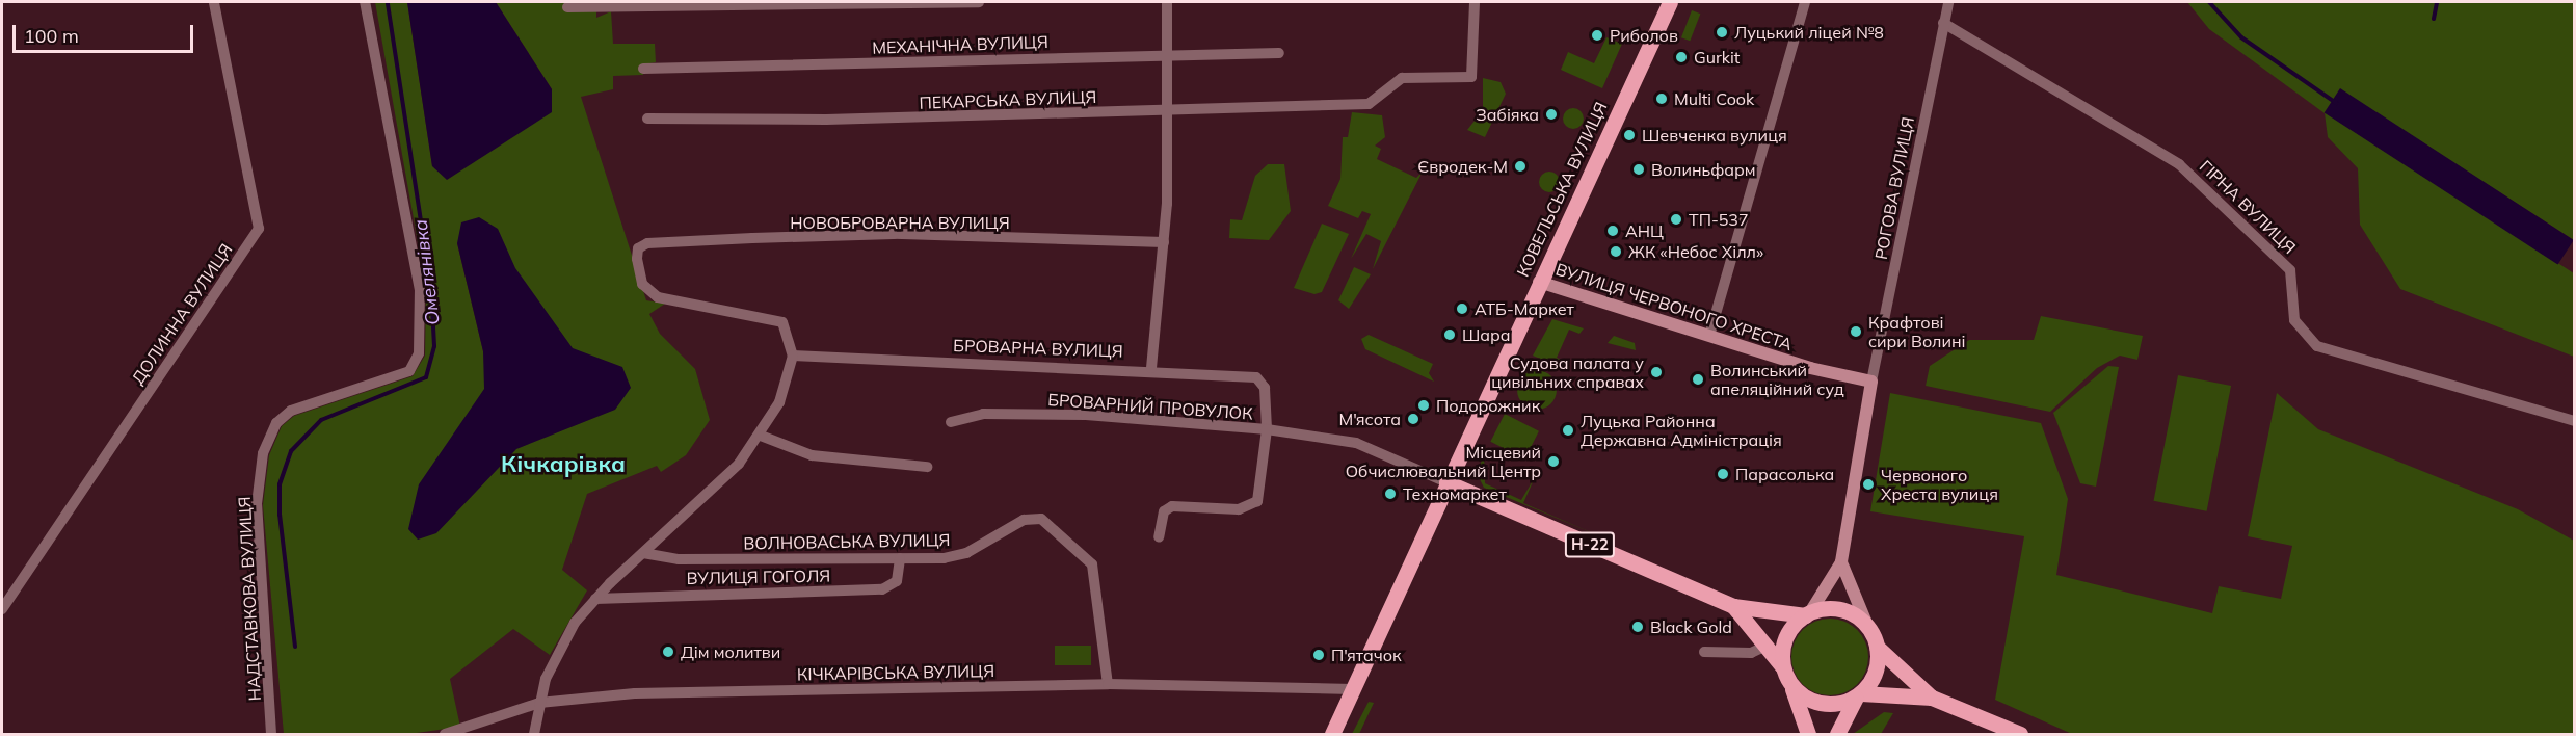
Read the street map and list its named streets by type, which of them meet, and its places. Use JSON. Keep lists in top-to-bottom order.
{
  "streets": {
    "main road": ["КОВЕЛЬСЬКА ВУЛИЦЯ", "ВУЛИЦЯ ЧЕРВОНОГО ХРЕСТА", "Н-22"],
    "street": [
      "МЕХАНІЧНА ВУЛИЦЯ",
      "ПЕКАРСЬКА ВУЛИЦЯ",
      "РОГОВА ВУЛИЦЯ",
      "ГІРНА ВУЛИЦЯ",
      "НОВОБРОВАРНА ВУЛИЦЯ",
      "ДОЛИННА ВУЛИЦЯ",
      "БРОВАРНА ВУЛИЦЯ",
      "БРОВАРНИЙ ПРОВУЛОК",
      "ВОЛНОВАСЬКА ВУЛИЦЯ",
      "ВУЛИЦЯ ГОГОЛЯ",
      "НАДСТАВКОВА ВУЛИЦЯ",
      "КІЧКАРІВСЬКА ВУЛИЦЯ"
    ]
  },
  "crossings": [
    ["РОГОВА ВУЛИЦЯ", "ГІРНА ВУЛИЦЯ"],
    ["РОГОВА ВУЛИЦЯ", "ВУЛИЦЯ ЧЕРВОНОГО ХРЕСТА"],
    ["КОВЕЛЬСЬКА ВУЛИЦЯ", "ВУЛИЦЯ ЧЕРВОНОГО ХРЕСТА"],
    ["КОВЕЛЬСЬКА ВУЛИЦЯ", "Н-22"],
    ["КОВЕЛЬСЬКА ВУЛИЦЯ", "КІЧКАРІВСЬКА ВУЛИЦЯ"],
    ["НОВОБРОВАРНА ВУЛИЦЯ", "БРОВАРНА ВУЛИЦЯ"],
    ["БРОВАРНА ВУЛИЦЯ", "БРОВАРНИЙ ПРОВУЛОК"],
    ["ВОЛНОВАСЬКА ВУЛИЦЯ", "ВУЛИЦЯ ГОГОЛЯ"],
    ["ВОЛНОВАСЬКА ВУЛИЦЯ", "КІЧКАРІВСЬКА ВУЛИЦЯ"]
  ],
  "districts": ["Кічкарівка"],
  "water": ["Омелянівка"],
  "places": [
    "Луцький ліцей №8",
    "Риболов",
    "Gurkit",
    "Multi Cook",
    "Забіяка",
    "Шевченка вулиця",
    "Євродек-М",
    "Волиньфарм",
    "ТП-537",
    "АНЦ",
    "ЖК «Небос Хілл»",
    "АТБ-Маркет",
    "Крафтові сири Волині",
    "Шара",
    "Судова палата у цивільних справах",
    "Волинський апеляційний суд",
    "Подорожник",
    "М'ясота",
    "Луцька Районна Державна Адміністрація",
    "Місцевий Обчислювальний Центр",
    "Парасолька",
    "Червоного Хреста вулиця",
    "Техномаркет",
    "Black Gold",
    "Дім молитви",
    "П'ятачок"
  ],
  "scale_bar": "100 m"
}
